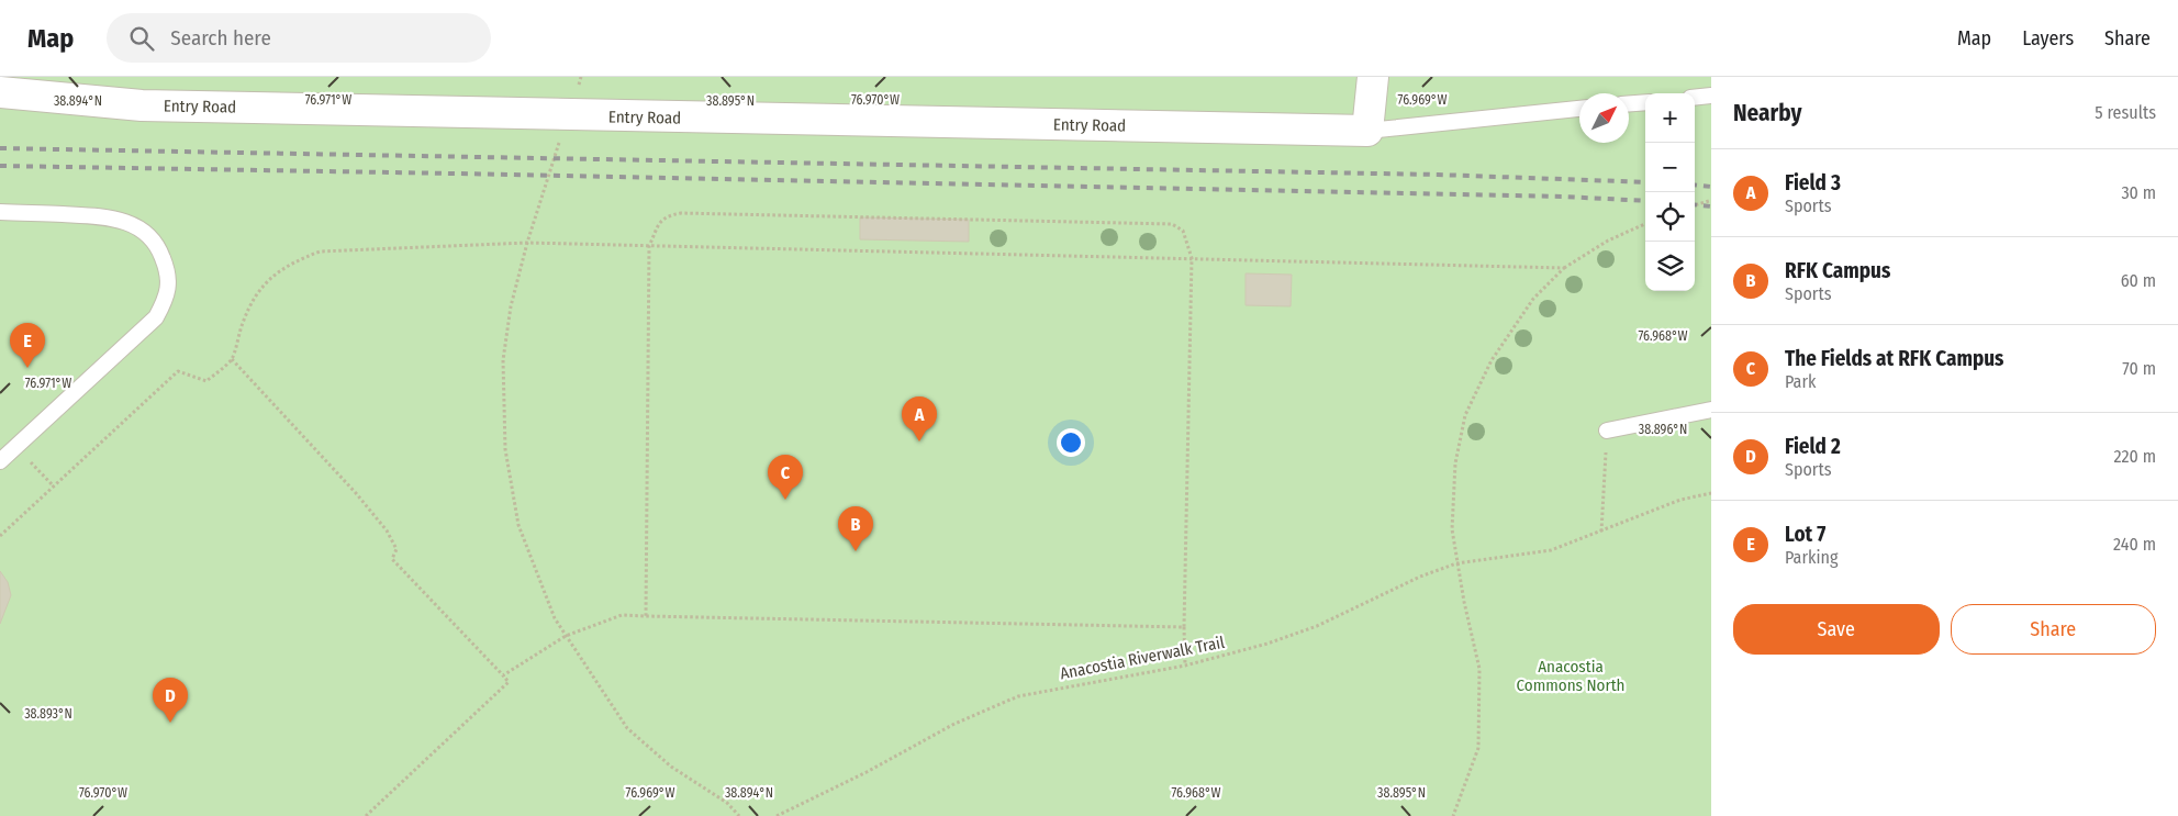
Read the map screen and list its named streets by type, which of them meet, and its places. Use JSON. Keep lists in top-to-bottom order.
{
  "streets": {
    "street": ["Entry Road"],
    "path": ["Anacostia Riverwalk Trail"]
  },
  "parks": ["Anacostia Commons North"],
  "north": "top right",
  "page": {
    "header": "Map",
    "search": "Search here",
    "nav": ["Map", "Layers", "Share"],
    "heading": ["Nearby", "5 results"],
    "map_buttons": ["+", "−"],
    "list": [
      {
        "mark": "A",
        "name": "Field 3",
        "note": "Sports",
        "value": "30 m"
      },
      {
        "mark": "B",
        "name": "RFK Campus",
        "note": "Sports",
        "value": "60 m"
      },
      {
        "mark": "C",
        "name": "The Fields at RFK Campus",
        "note": "Park",
        "value": "70 m"
      },
      {
        "mark": "D",
        "name": "Field 2",
        "note": "Sports",
        "value": "220 m"
      },
      {
        "mark": "E",
        "name": "Lot 7",
        "note": "Parking",
        "value": "240 m"
      }
    ],
    "pins": [
      "E",
      "A",
      "C",
      "B",
      "D"
    ],
    "buttons": ["Save", "Share"]
  },
  "coordinates": [
    "76.970°W",
    "76.971°W",
    "76.969°W",
    "38.894°N",
    "38.895°N",
    "76.968°W",
    "38.896°N",
    "38.893°N"
  ]
}
